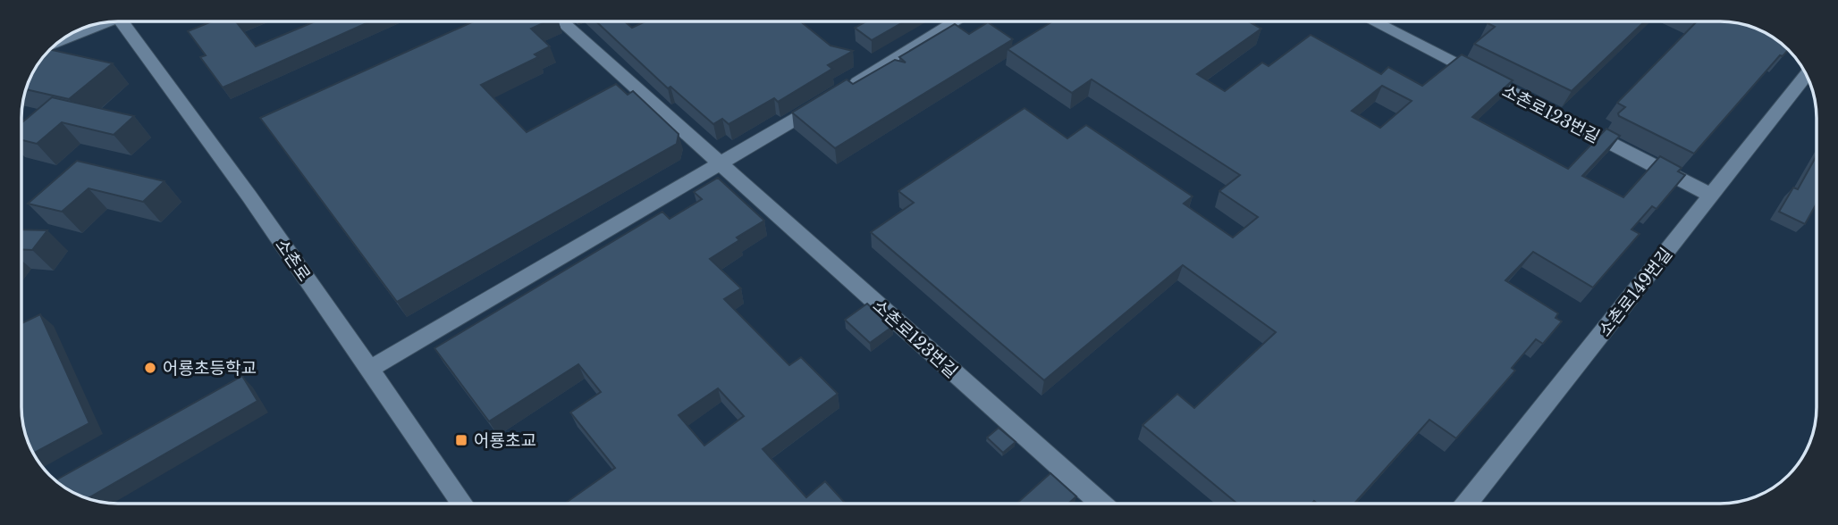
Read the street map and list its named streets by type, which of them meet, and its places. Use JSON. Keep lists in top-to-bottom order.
{
  "streets": {
    "street": ["소촌로123번길", "소촌로", "소촌로149번길"]
  },
  "crossings": [
    ["소촌로123번길", "소촌로149번길"]
  ],
  "places": {
    "other": ["어룡초등학교"],
    "transit": ["어룡초교"]
  }
}
